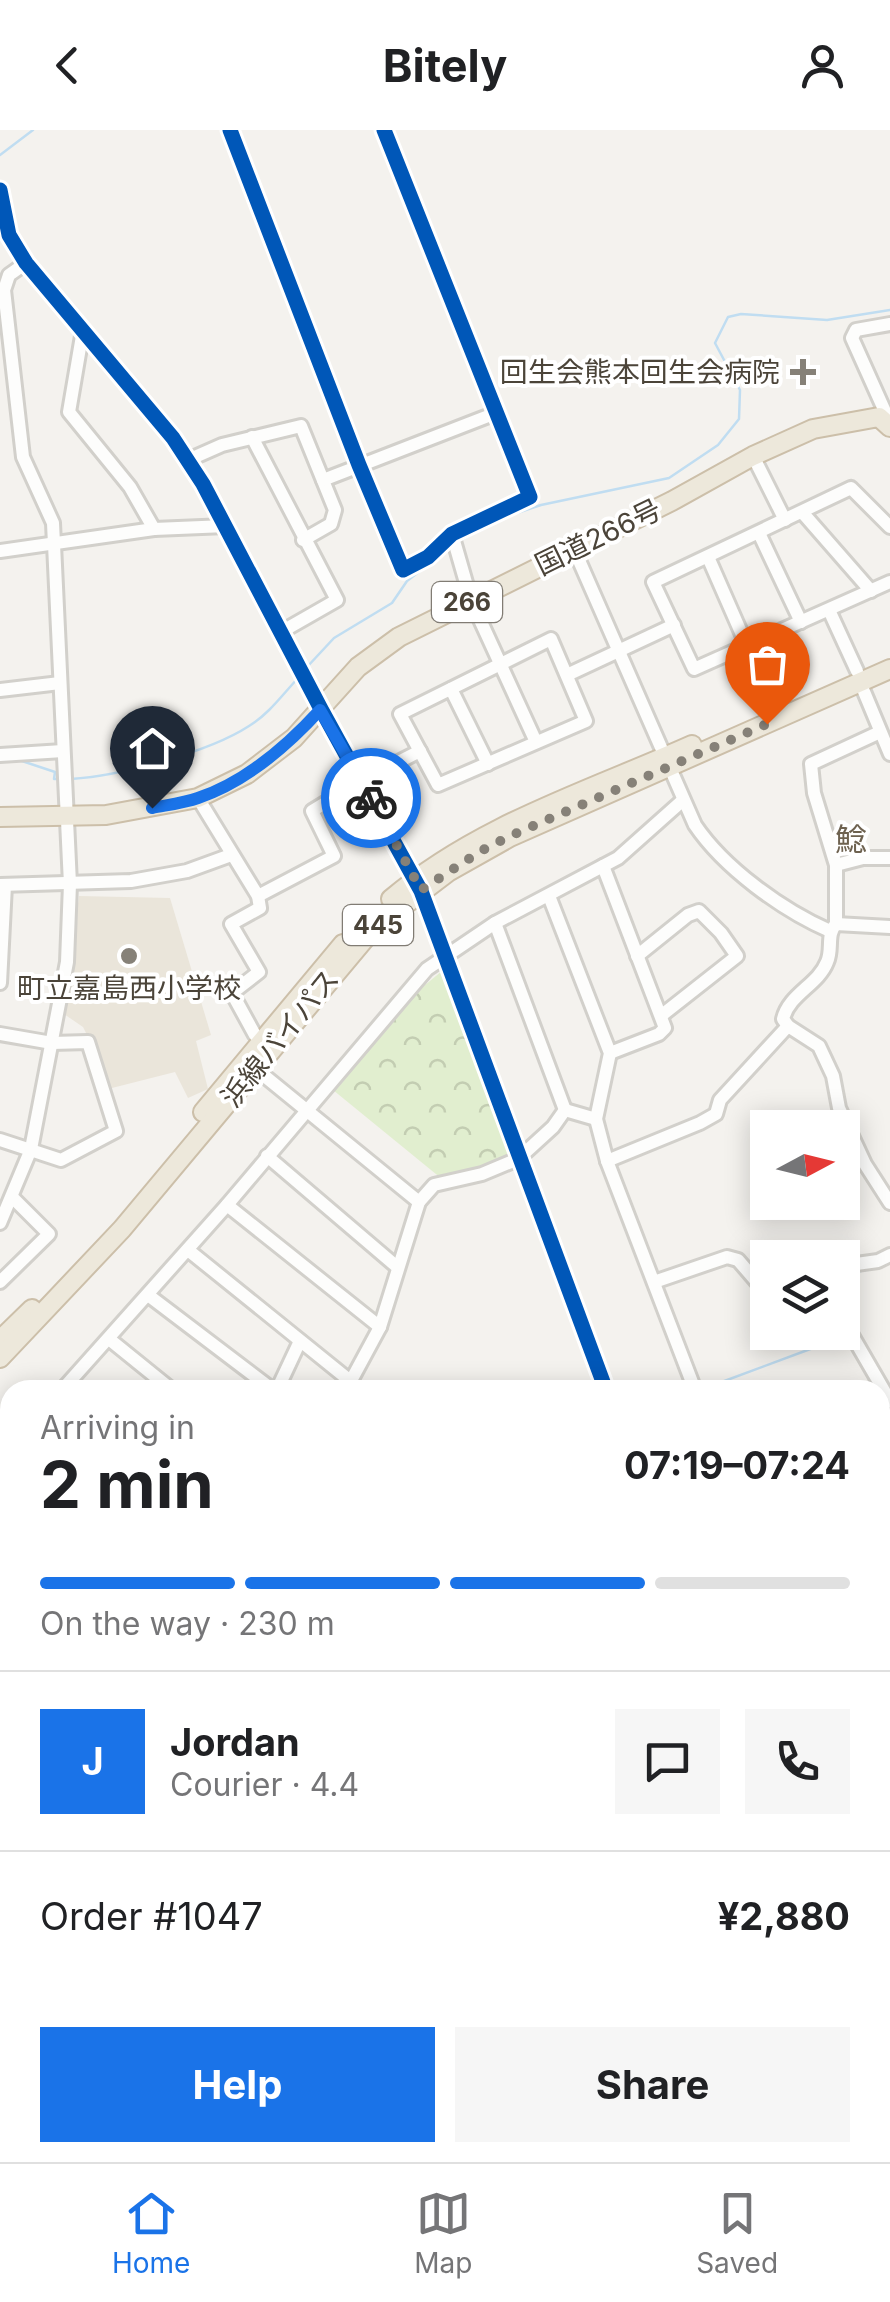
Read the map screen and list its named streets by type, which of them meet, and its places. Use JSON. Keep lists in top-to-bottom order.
{
  "streets": {
    "highway": [
      "国道266号",
      "266",
      "445",
      "浜線バイパス"
    ]
  },
  "districts": ["鯰"],
  "places": {
    "health": ["回生会熊本回生会病院"],
    "other": ["町立嘉島西小学校"]
  },
  "north": "right",
  "page": {
    "header": "Bitely",
    "heading": ["2 min", "Arriving in", "07:19–07:24"],
    "panel": [
      "Jordan",
      "Courier · 4.4",
      "Order #1047",
      "¥2,880"
    ],
    "bar": "On the way · 230 m",
    "round": "J",
    "buttons": ["Help", "Share"],
    "tabs": ["Home", "Map", "Saved"]
  }
}
